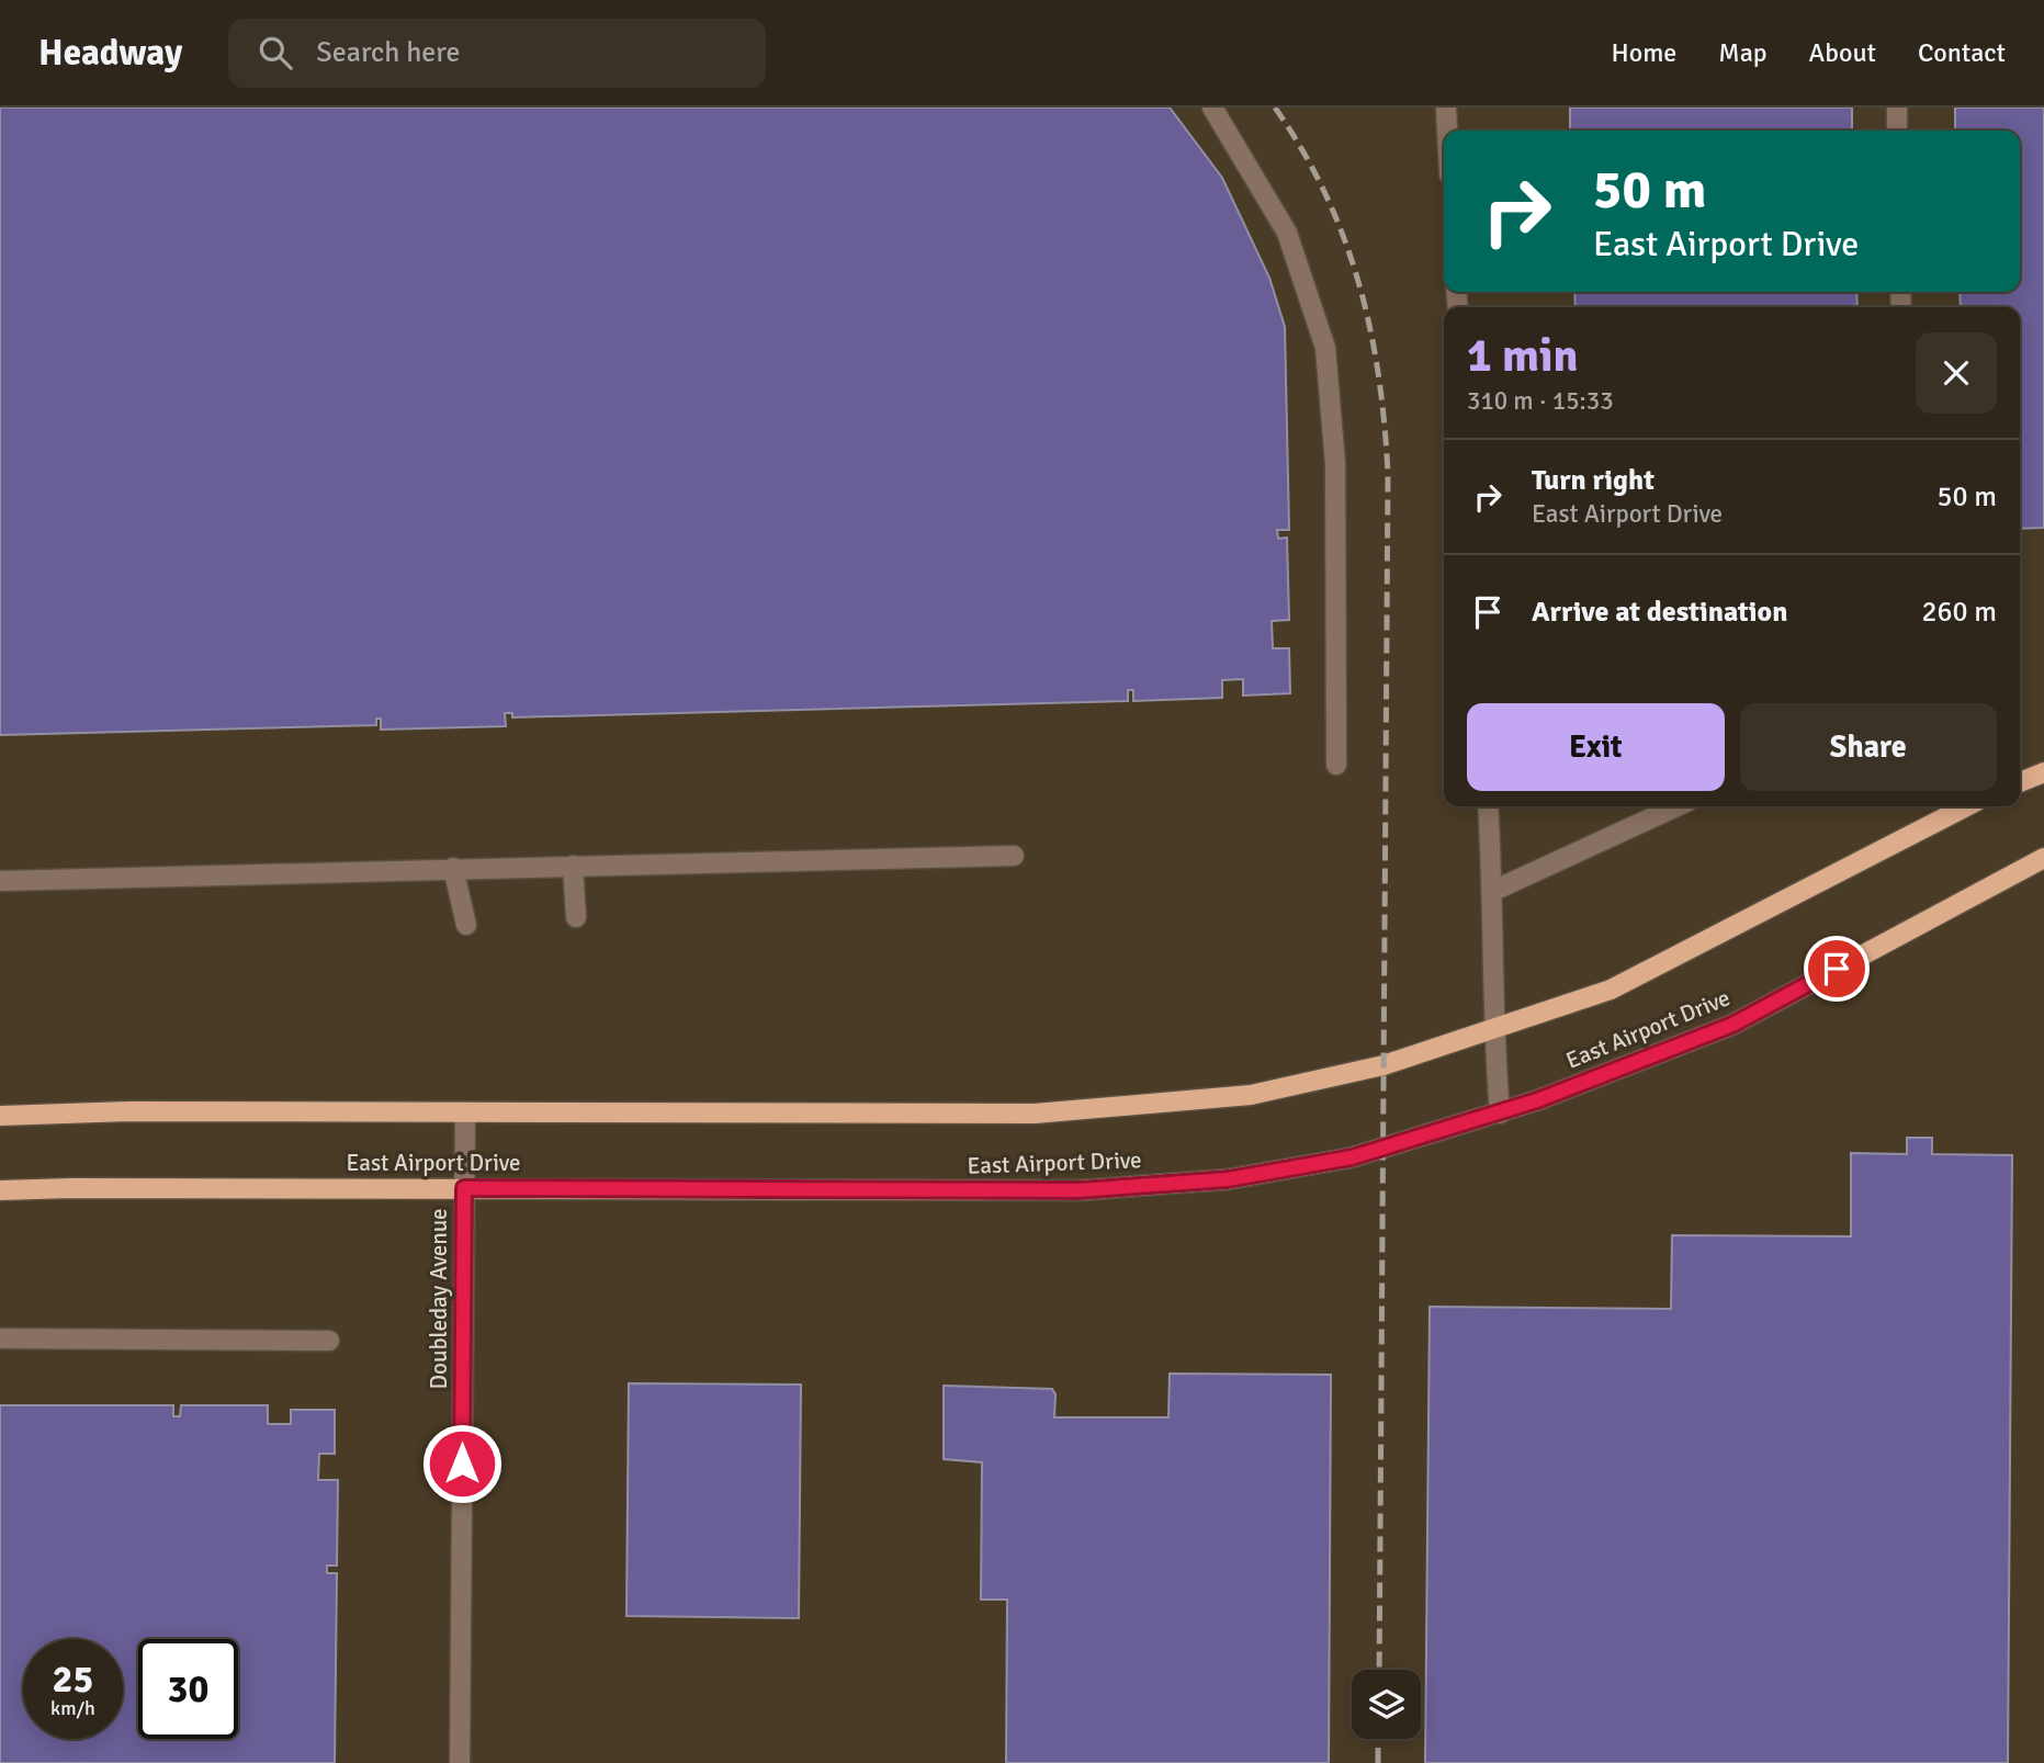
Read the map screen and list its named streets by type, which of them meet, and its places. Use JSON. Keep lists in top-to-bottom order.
{
  "streets": {
    "main road": ["East Airport Drive"],
    "street": ["Doubleday Avenue"]
  },
  "crossings": [
    ["East Airport Drive", "Doubleday Avenue"]
  ],
  "page": {
    "header": "Headway",
    "search": "Search here",
    "nav": [
      "Home",
      "Map",
      "About",
      "Contact"
    ],
    "turn": ["50 m", "East Airport Drive"],
    "heading": ["1 min", "310 m · 15:33"],
    "list": [
      {
        "name": "Turn right",
        "note": "East Airport Drive",
        "value": "50 m"
      },
      {
        "name": "Arrive at destination",
        "value": "260 m"
      }
    ],
    "buttons": ["Exit", "Share"],
    "speed": "25 km/h",
    "limit": "30"
  }
}
